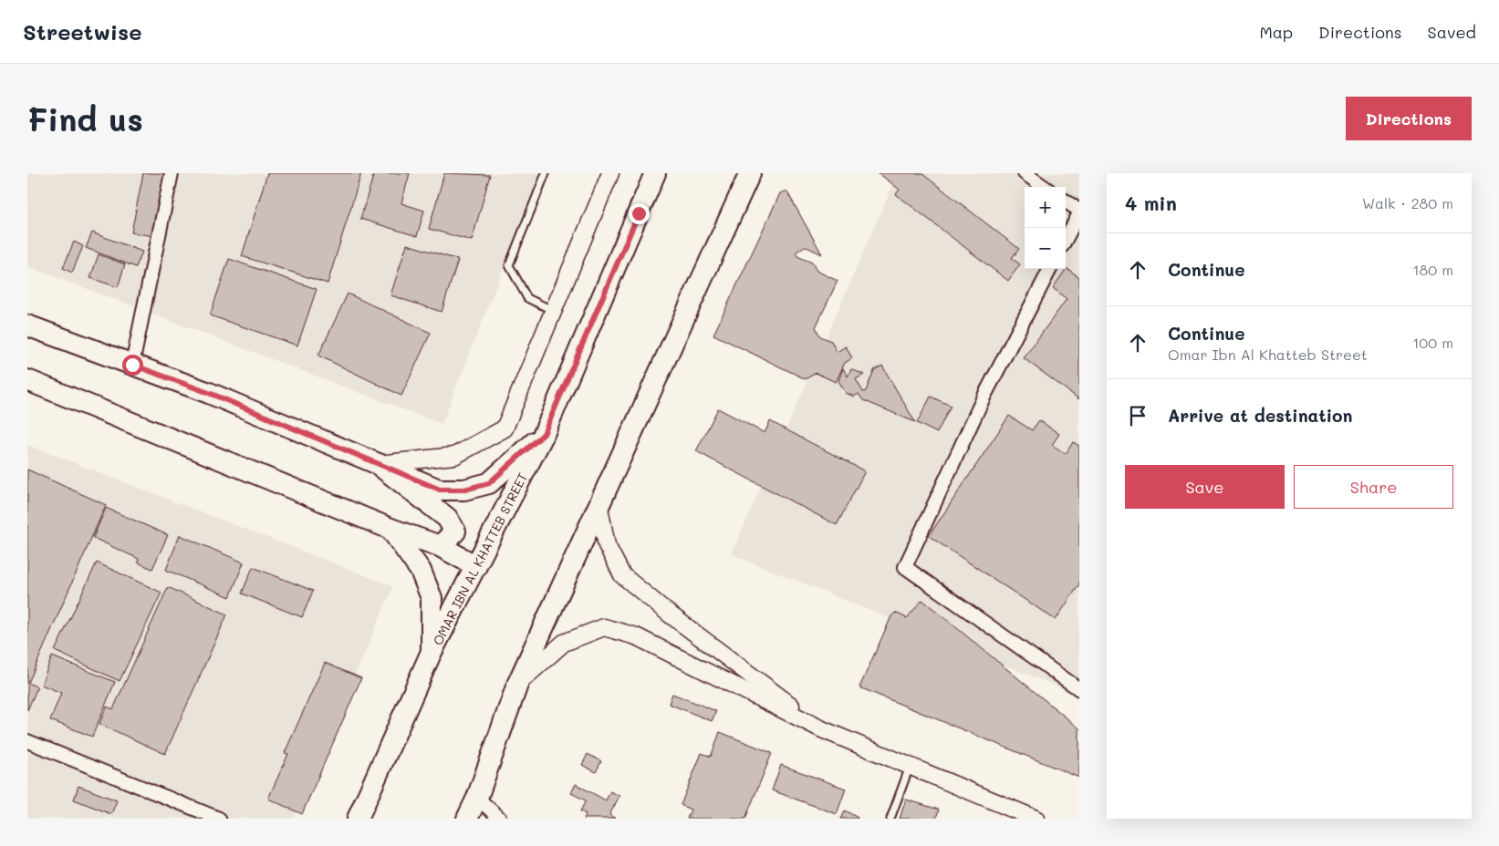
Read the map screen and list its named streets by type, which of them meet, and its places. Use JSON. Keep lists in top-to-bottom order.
{
  "streets": {
    "main road": ["OMAR IBN AL KHATTEB STREET"]
  },
  "page": {
    "header": "Streetwise",
    "nav": ["Map", "Directions", "Saved"],
    "buttons": [
      "Directions",
      ["Save", "Share"]
    ],
    "title": "Find us",
    "heading": ["4 min", "Walk · 280 m"],
    "map_buttons": ["+", "−"],
    "list": [
      ["Continue", "180 m"],
      ["Continue", "Omar Ibn Al Khatteb Street", "100 m"],
      "Arrive at destination"
    ]
  }
}
